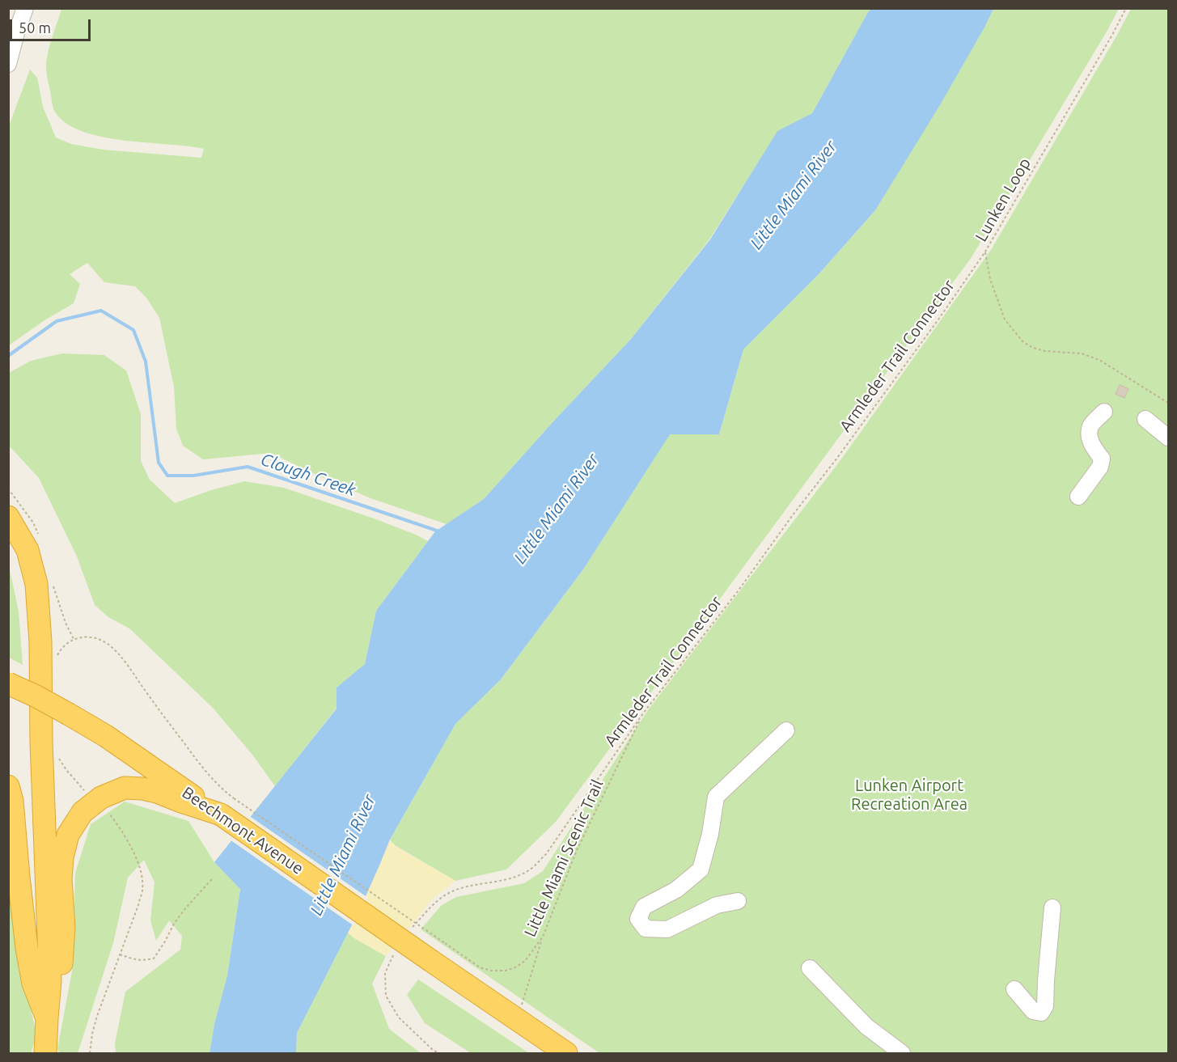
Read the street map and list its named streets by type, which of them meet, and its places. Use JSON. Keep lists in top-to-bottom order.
{
  "streets": {
    "highway": ["Beechmont Avenue"],
    "path": ["Lunken Loop", "Armleder Trail Connector", "Little Miami Scenic Trail"]
  },
  "crossings": [
    ["Lunken Loop", "Armleder Trail Connector"],
    ["Armleder Trail Connector", "Little Miami Scenic Trail"],
    ["Beechmont Avenue", "Little Miami Scenic Trail"]
  ],
  "water": ["Little Miami River", "Clough Creek"],
  "parks": ["Lunken Airport Recreation Area"],
  "scale_bar": "50 m"
}
